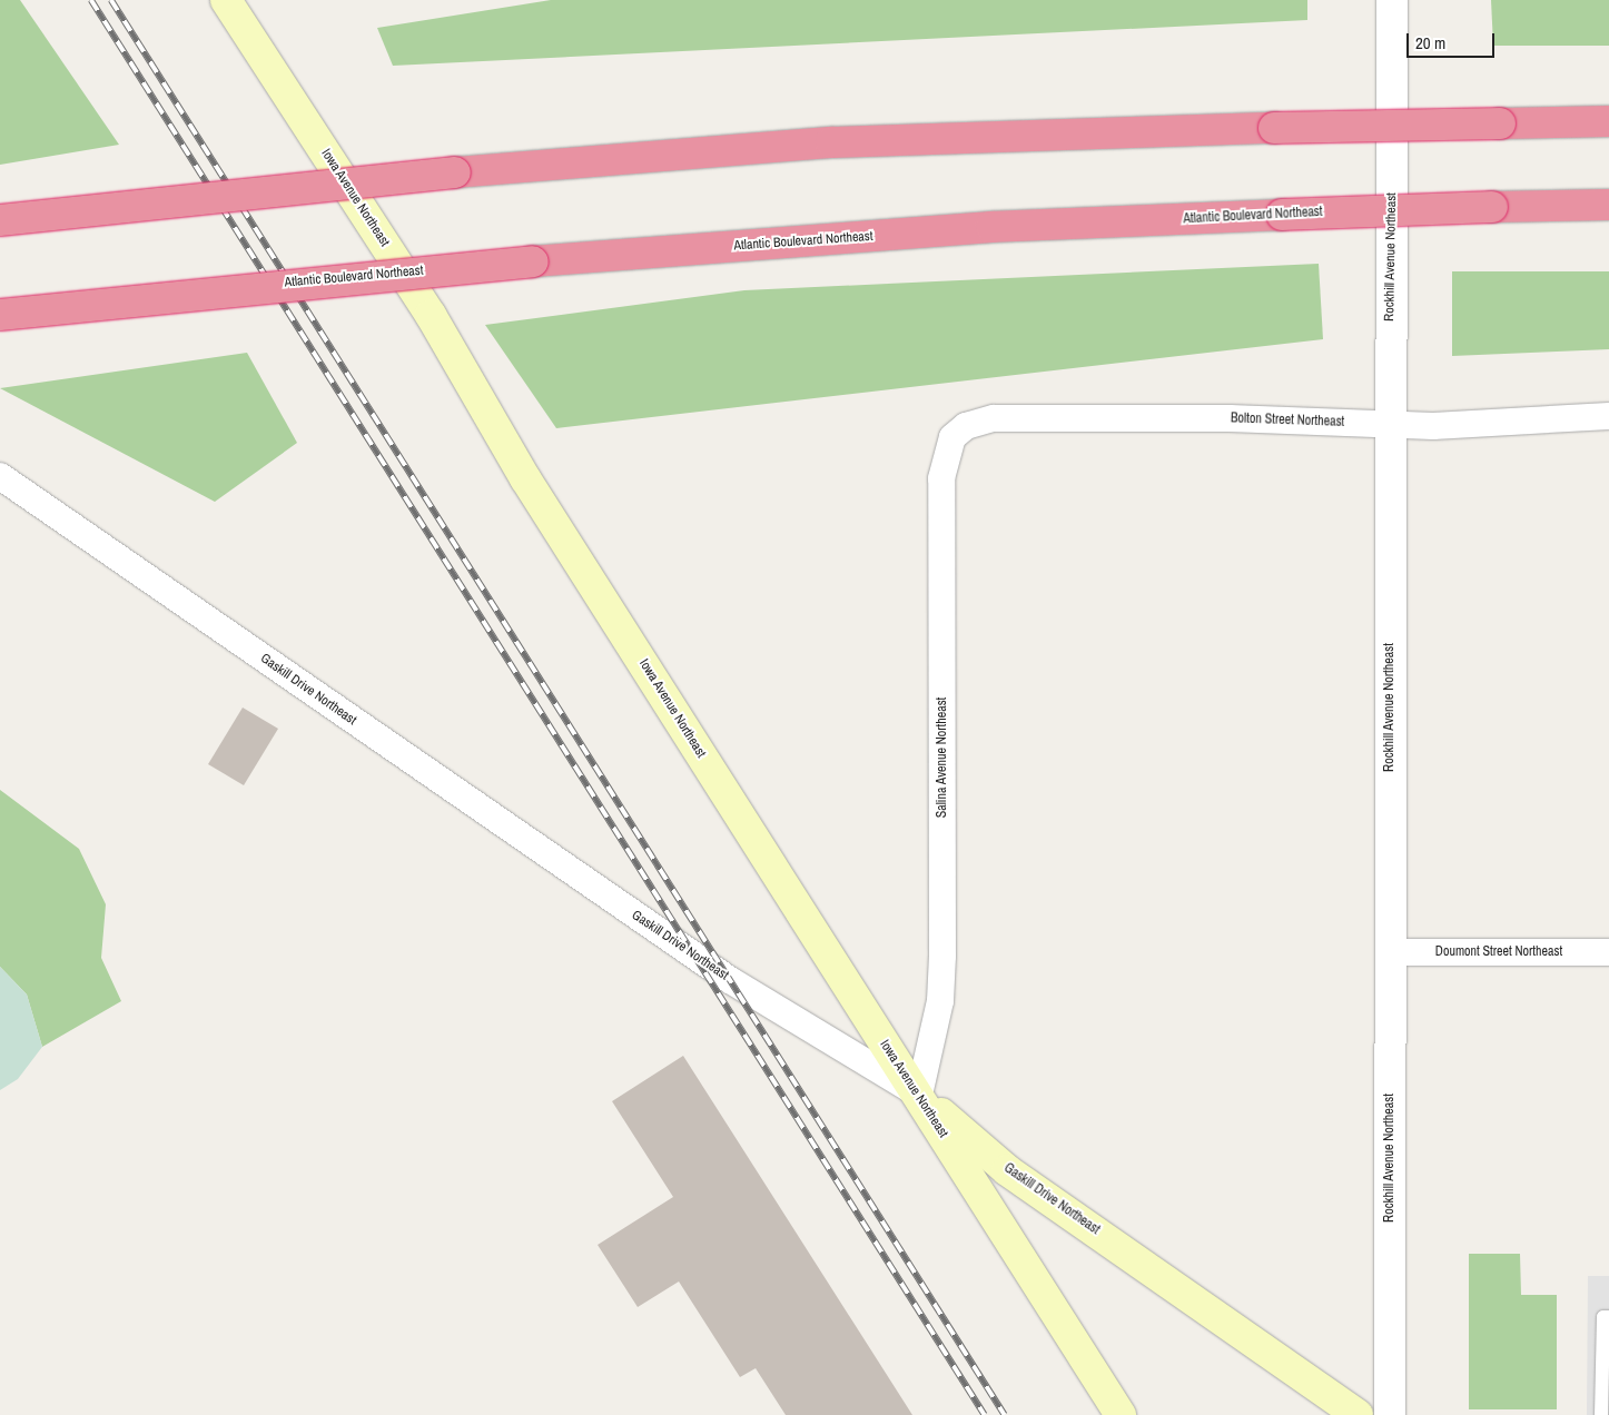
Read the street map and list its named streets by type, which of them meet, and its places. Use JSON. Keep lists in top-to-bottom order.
{
  "streets": {
    "highway": ["Atlantic Boulevard Northeast"],
    "main road": ["Iowa Avenue Northeast", "Gaskill Drive Northeast"],
    "street": [
      "Rockhill Avenue Northeast",
      "Bolton Street Northeast",
      "Salina Avenue Northeast",
      "Doumont Street Northeast"
    ]
  },
  "crossings": [
    ["Iowa Avenue Northeast", "Gaskill Drive Northeast"],
    ["Iowa Avenue Northeast", "Salina Avenue Northeast"],
    ["Rockhill Avenue Northeast", "Bolton Street Northeast"],
    ["Rockhill Avenue Northeast", "Doumont Street Northeast"],
    ["Bolton Street Northeast", "Salina Avenue Northeast"],
    ["Gaskill Drive Northeast", "Salina Avenue Northeast"]
  ],
  "scale_bar": "20 m"
}
